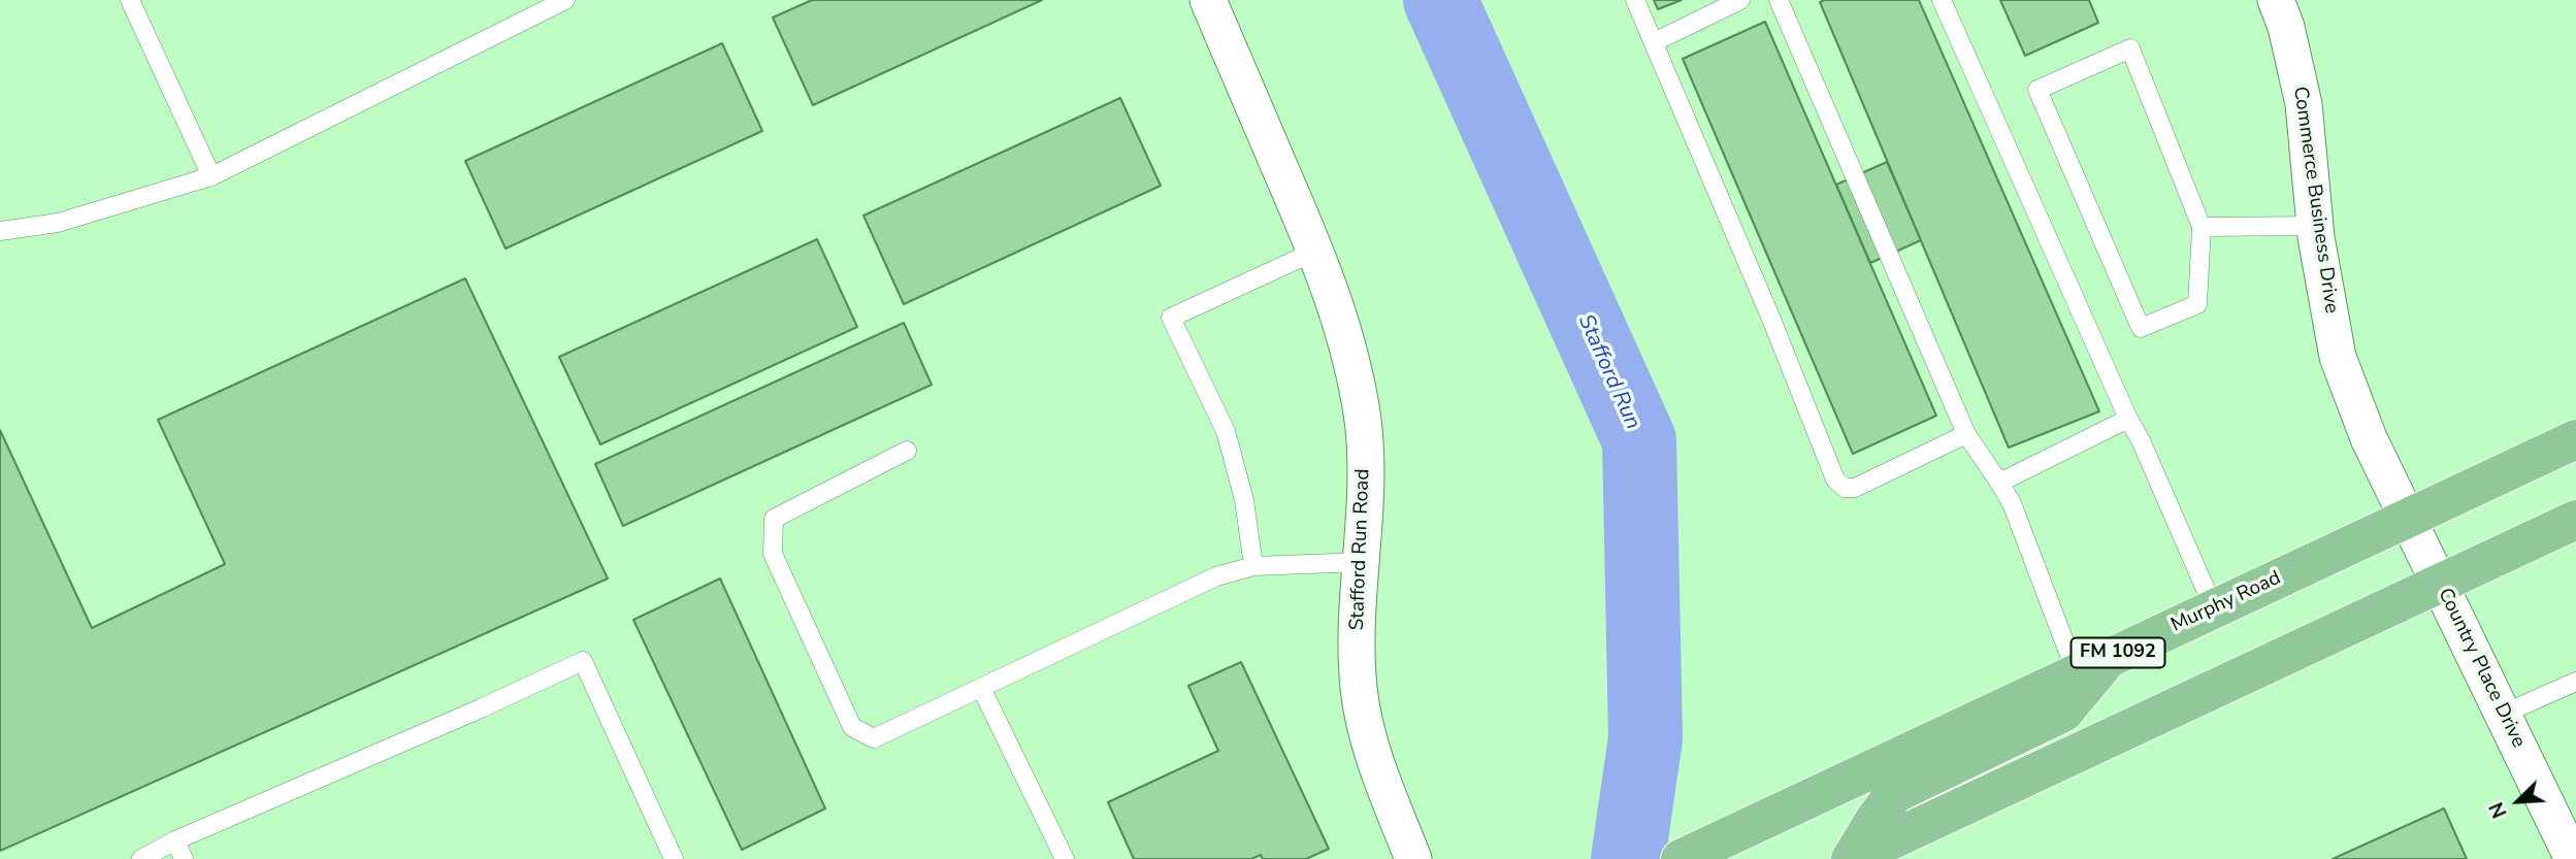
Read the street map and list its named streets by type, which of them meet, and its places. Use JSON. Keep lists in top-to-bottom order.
{
  "streets": {
    "main road": ["Murphy Road", "FM 1092"],
    "street": ["Commerce Business Drive", "Stafford Run Road", "Country Place Drive"]
  },
  "crossings": [
    ["Commerce Business Drive", "Murphy Road"],
    ["Commerce Business Drive", "Country Place Drive"],
    ["Murphy Road", "Country Place Drive"]
  ],
  "water": ["Stafford Run"],
  "north": "bottom left"
}
